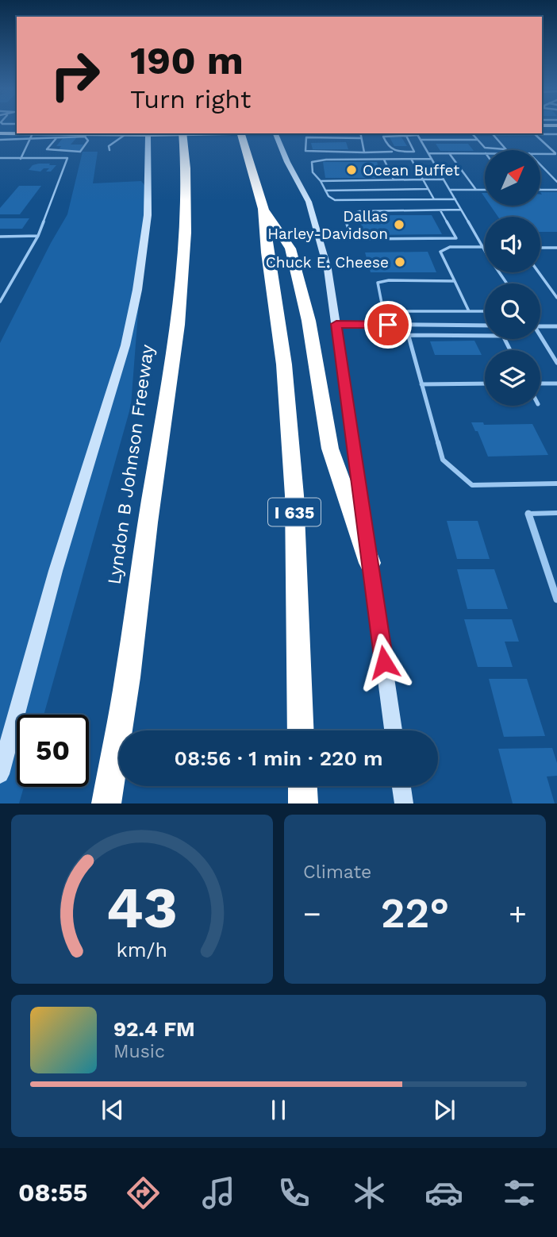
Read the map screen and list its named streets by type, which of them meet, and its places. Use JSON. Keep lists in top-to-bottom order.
{
  "streets": {
    "highway": ["Lyndon B Johnson Freeway", "I 635"]
  },
  "places": ["Ocean Buffet", "Dallas Harley-Davidson", "Chuck E. Cheese"],
  "north": "top right",
  "page": {
    "turn": ["190 m", "Turn right"],
    "limit": "50",
    "trip": "08:56 · 1 min · 220 m",
    "tile": "Climate",
    "heat": ["−", "22°", "+"],
    "song": ["92.4 FM", "Music"],
    "tabs": "08:55",
    "gauge": ["43", "km/h"]
  }
}
